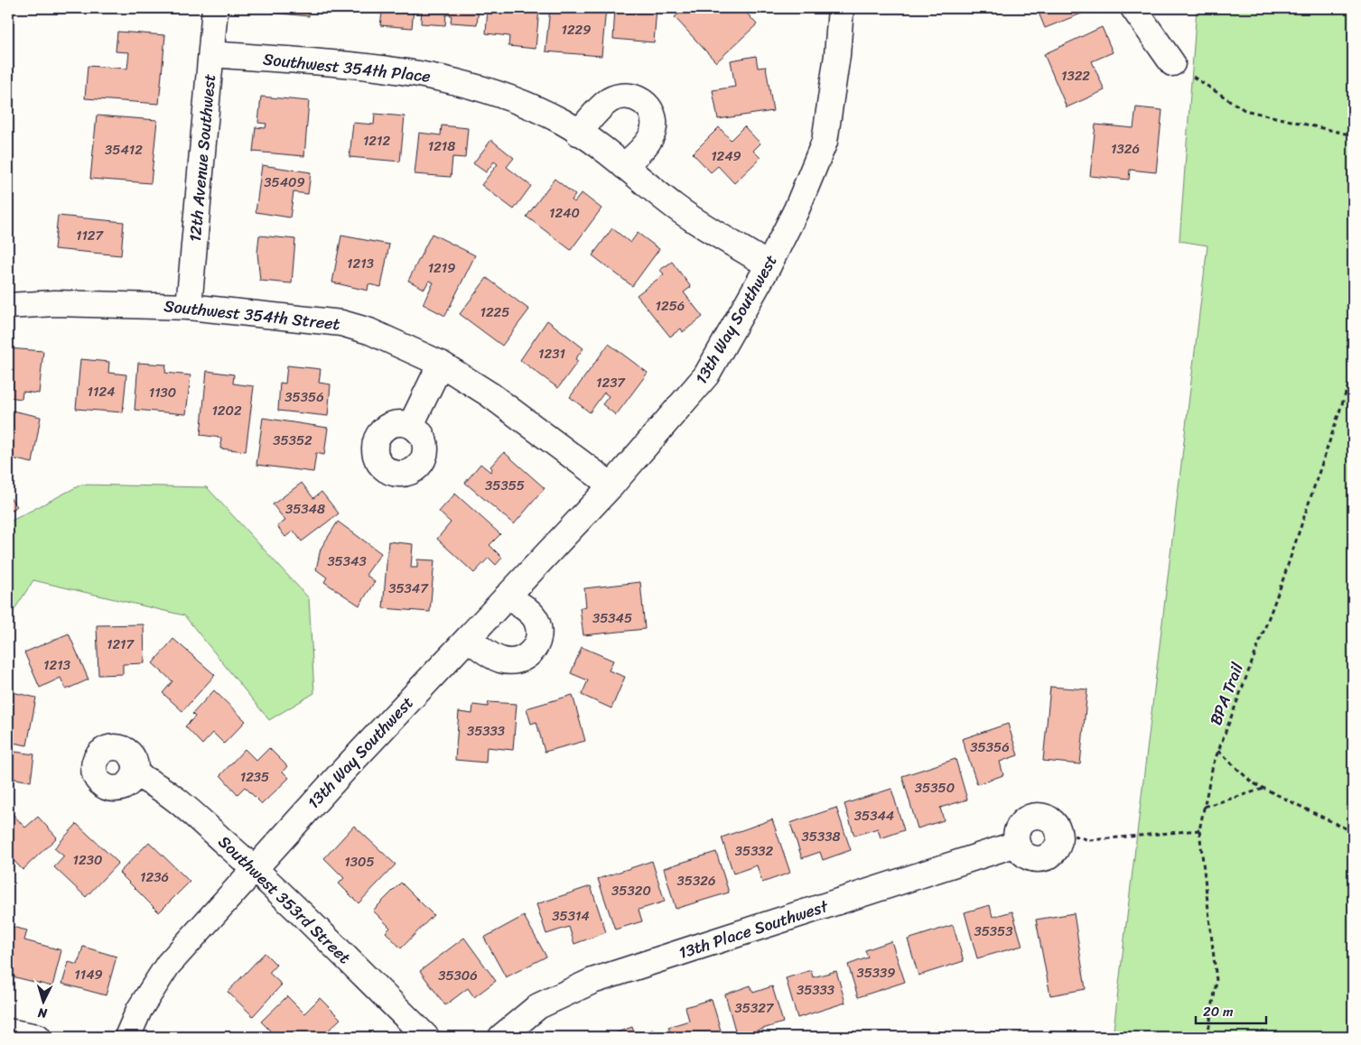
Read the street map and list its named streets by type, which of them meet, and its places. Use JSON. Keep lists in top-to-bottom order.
{
  "streets": {
    "street": [
      "Southwest 354th Place",
      "12th Avenue Southwest",
      "Southwest 354th Street",
      "13th Way Southwest",
      "Southwest 353rd Street",
      "13th Place Southwest"
    ],
    "path": ["BPA Trail"]
  },
  "crossings": [
    ["Southwest 354th Place", "12th Avenue Southwest"],
    ["Southwest 354th Place", "13th Way Southwest"],
    ["12th Avenue Southwest", "Southwest 354th Street"],
    ["Southwest 354th Street", "13th Way Southwest"],
    ["13th Way Southwest", "Southwest 353rd Street"]
  ],
  "house_numbers": [
    "1229",
    "1322",
    "1212",
    "1218",
    "1326",
    "35412",
    "1249",
    "35409",
    "1240",
    "1127",
    "1213",
    "1219",
    "1256",
    "1225",
    "1231",
    "1237",
    "1124",
    "1130",
    "35356",
    "1202",
    "35352",
    "35355",
    "35348",
    "35343",
    "35347",
    "35345",
    "1217",
    "1213",
    "35333",
    "35356",
    "1235",
    "35350",
    "35344",
    "35338",
    "35332",
    "1230",
    "1305",
    "1236",
    "35326",
    "35320",
    "35314",
    "35353",
    "35339",
    "1149",
    "35306",
    "35333",
    "35327"
  ],
  "scale_bar": "20 m",
  "north": "bottom"
}
